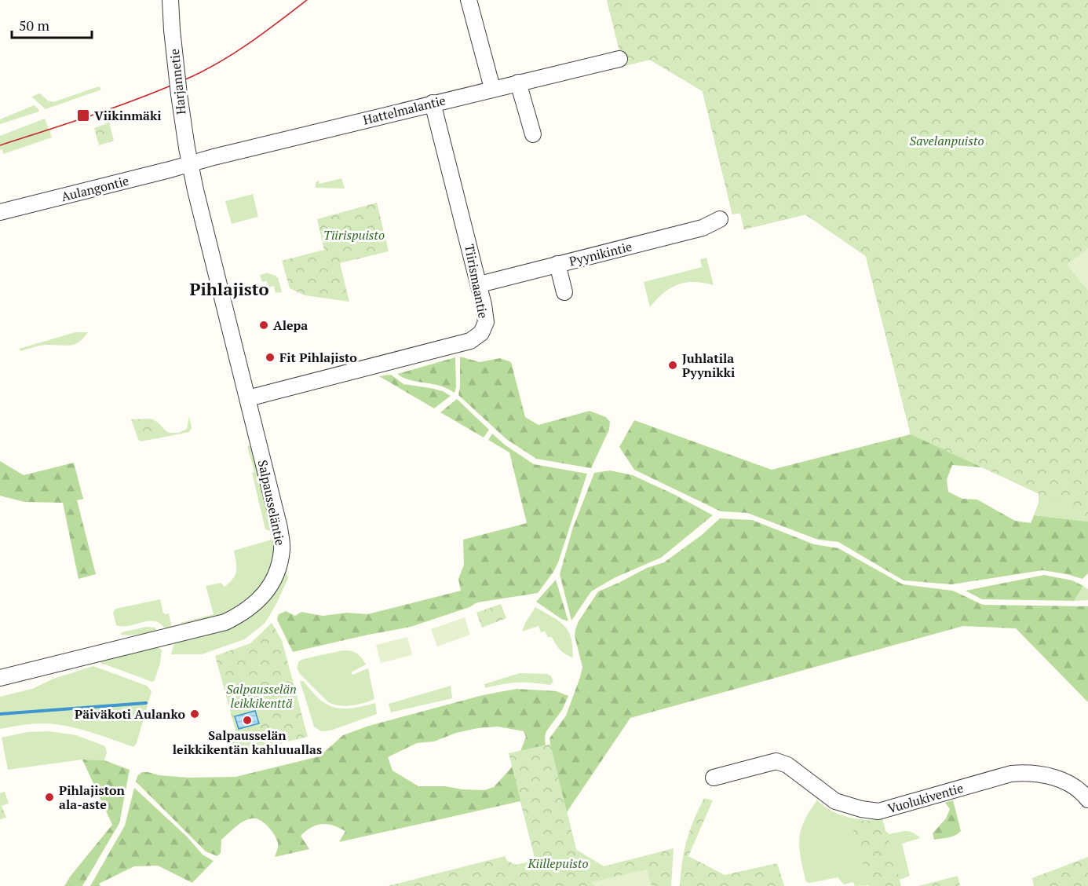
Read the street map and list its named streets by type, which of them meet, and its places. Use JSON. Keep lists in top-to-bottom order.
{
  "streets": {
    "street": [
      "Harjannetie",
      "Hattelmalantie",
      "Aulangontie",
      "Pyynikintie",
      "Tiirismaantie",
      "Salpausseläntie",
      "Vuolukiventie"
    ]
  },
  "crossings": [
    ["Harjannetie", "Hattelmalantie"],
    ["Harjannetie", "Aulangontie"],
    ["Harjannetie", "Salpausseläntie"],
    ["Hattelmalantie", "Aulangontie"],
    ["Hattelmalantie", "Tiirismaantie"],
    ["Hattelmalantie", "Salpausseläntie"],
    ["Aulangontie", "Salpausseläntie"],
    ["Pyynikintie", "Tiirismaantie"],
    ["Tiirismaantie", "Salpausseläntie"]
  ],
  "districts": ["Pihlajisto"],
  "parks": [
    "Savelanpuisto",
    "Tiirispuisto",
    "Salpausselän leikkikenttä",
    "Kiillepuisto"
  ],
  "places": {
    "transit": ["Viikinmäki"],
    "other": [
      "Alepa",
      "Fit Pihlajisto",
      "Juhlatila Pyynikki",
      "Päiväkoti Aulanko",
      "Salpausselän leikkikentän kahluuallas",
      "Pihlajiston ala-aste"
    ]
  },
  "scale_bar": "50 m"
}
